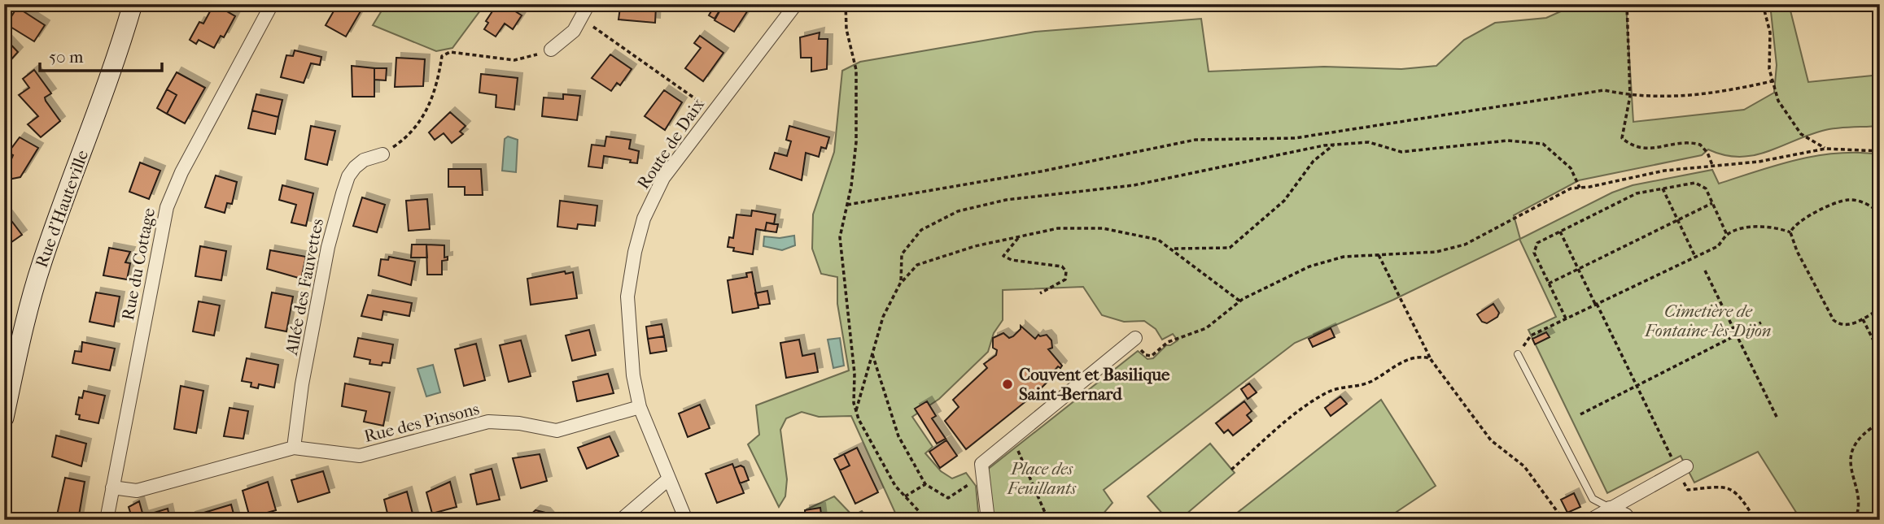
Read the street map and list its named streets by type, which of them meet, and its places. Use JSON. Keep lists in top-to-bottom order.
{
  "streets": {
    "street": [
      "Route de Daix",
      "Rue d'Hauteville",
      "Rue du Cottage",
      "Allée des Fauvettes",
      "Rue des Pinsons"
    ]
  },
  "crossings": [
    ["Route de Daix", "Rue des Pinsons"],
    ["Rue du Cottage", "Rue des Pinsons"],
    ["Allée des Fauvettes", "Rue des Pinsons"]
  ],
  "parks": ["Cimetière de Fontaine-lès-Dijon", "Place des Feuillants"],
  "places": ["Couvent et Basilique Saint-Bernard"],
  "scale_bar": "50 m"
}
